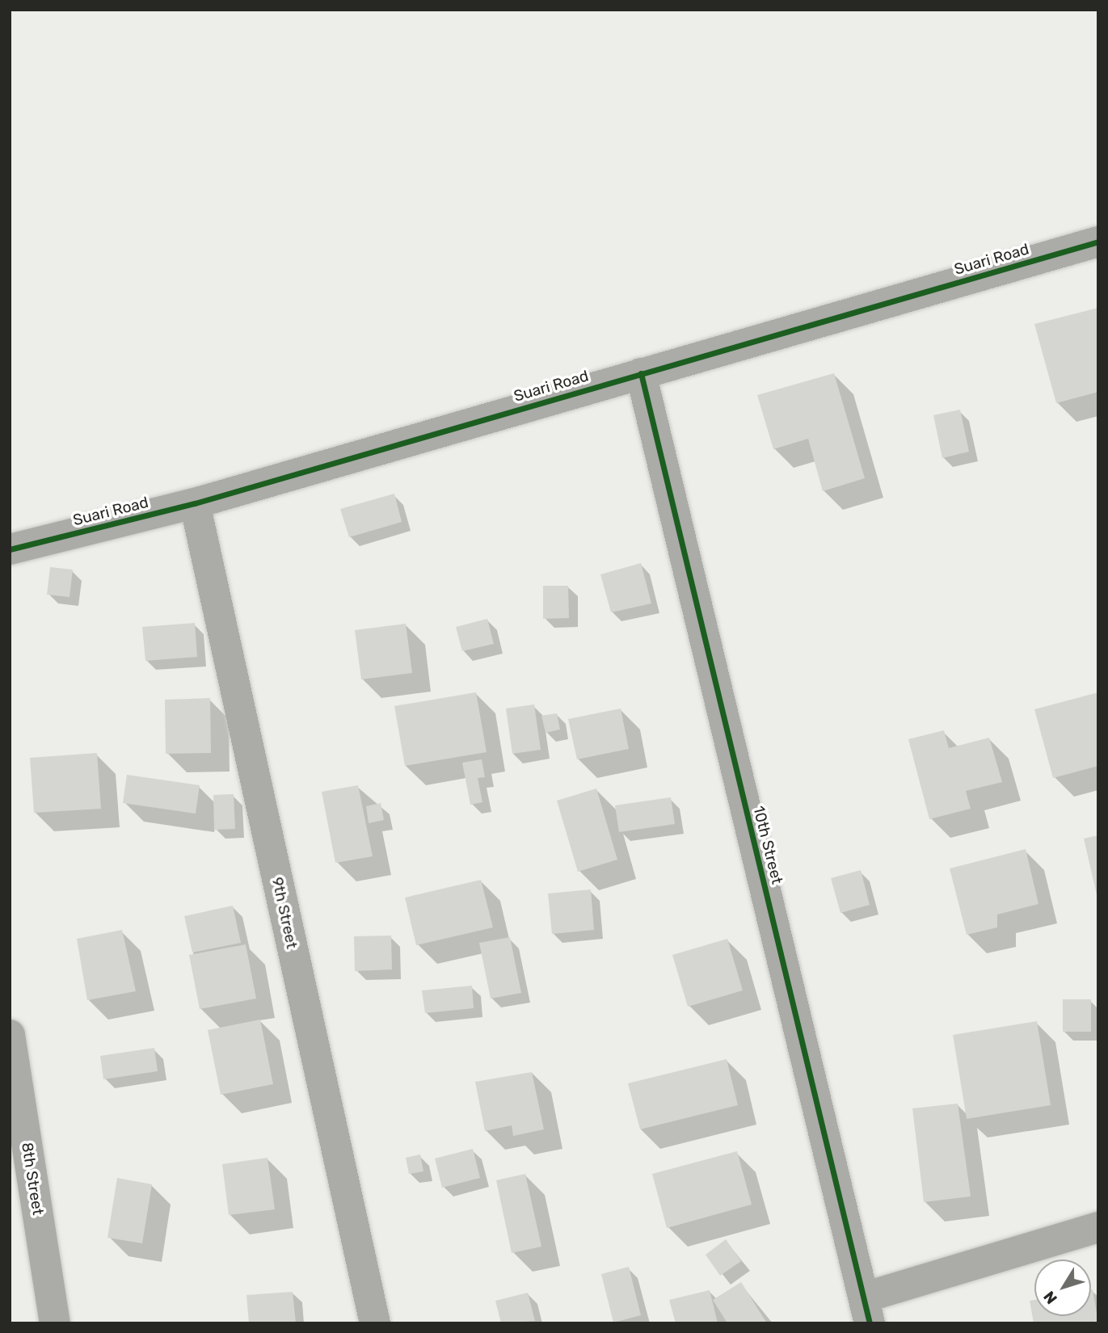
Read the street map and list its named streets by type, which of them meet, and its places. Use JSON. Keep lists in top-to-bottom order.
{
  "streets": {
    "street": [
      "Suari Road",
      "10th Street",
      "9th Street",
      "8th Street"
    ]
  },
  "crossings": [
    ["Suari Road", "10th Street"],
    ["Suari Road", "9th Street"]
  ],
  "north": "bottom left"
}
